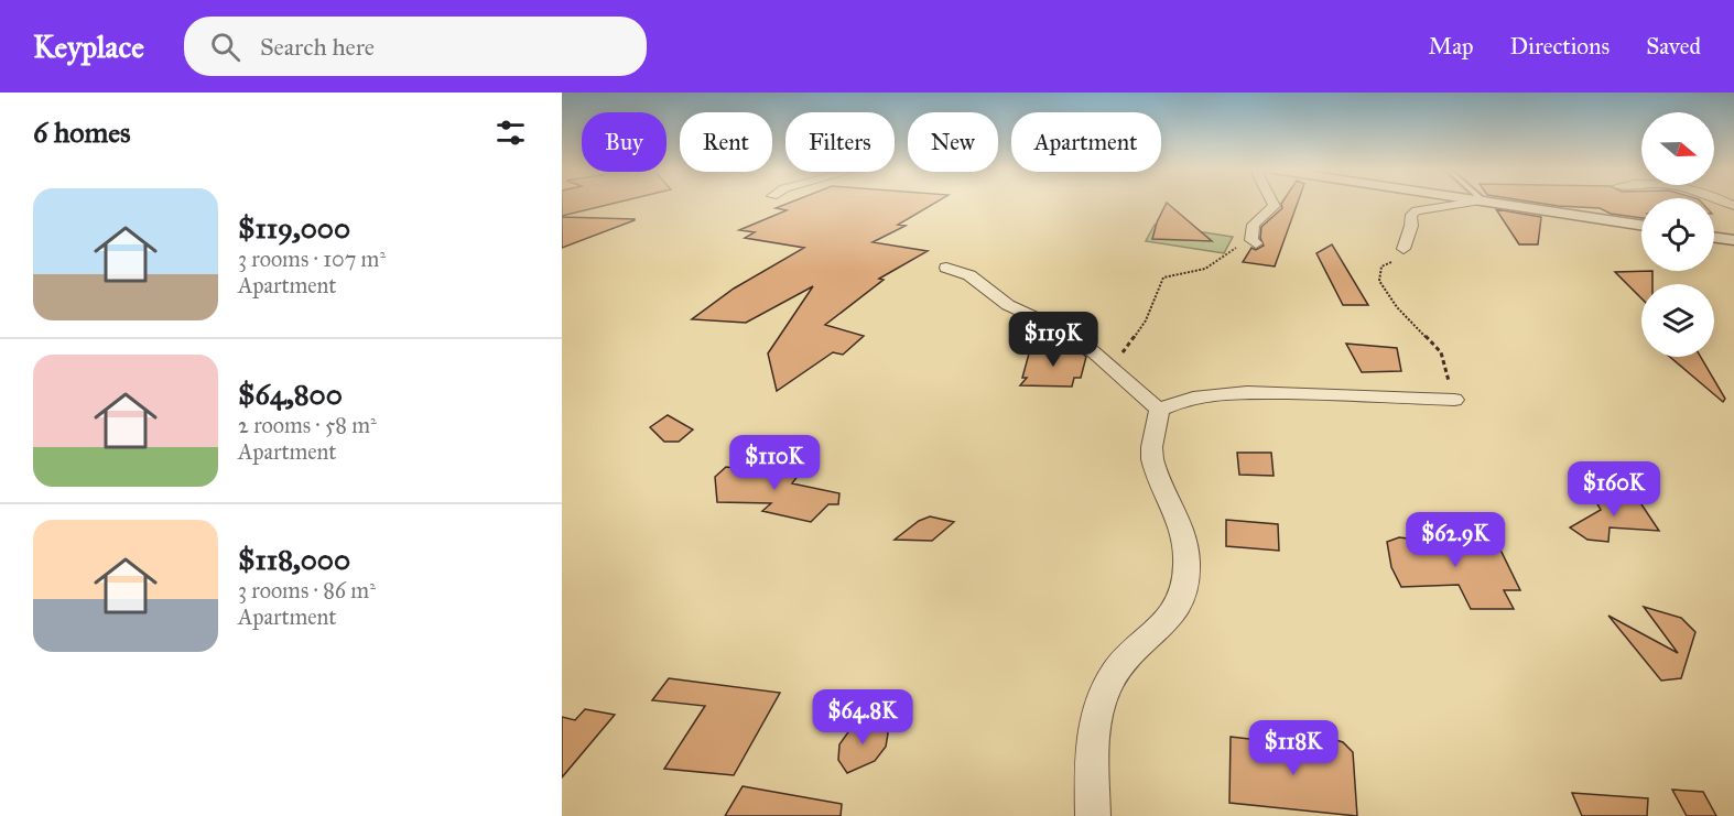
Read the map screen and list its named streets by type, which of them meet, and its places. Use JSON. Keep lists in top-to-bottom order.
{
  "north": "right",
  "page": {
    "header": "Keyplace",
    "search": "Search here",
    "nav": ["Map", "Directions", "Saved"],
    "heading": "6 homes",
    "chip": [
      "Buy",
      "Rent",
      "Filters",
      "New",
      "Apartment"
    ],
    "list": [
      {
        "name": "$119,000",
        "note": "3 rooms · 107 m² · Apartment"
      },
      {
        "name": "$64,800",
        "note": "2 rooms · 58 m² · Apartment"
      },
      {
        "name": "$118,000",
        "note": "3 rooms · 86 m² · Apartment"
      }
    ],
    "price": [
      "$119K",
      "$110K",
      "$160K",
      "$62.9K",
      "$64.8K",
      "$118K"
    ]
  }
}
